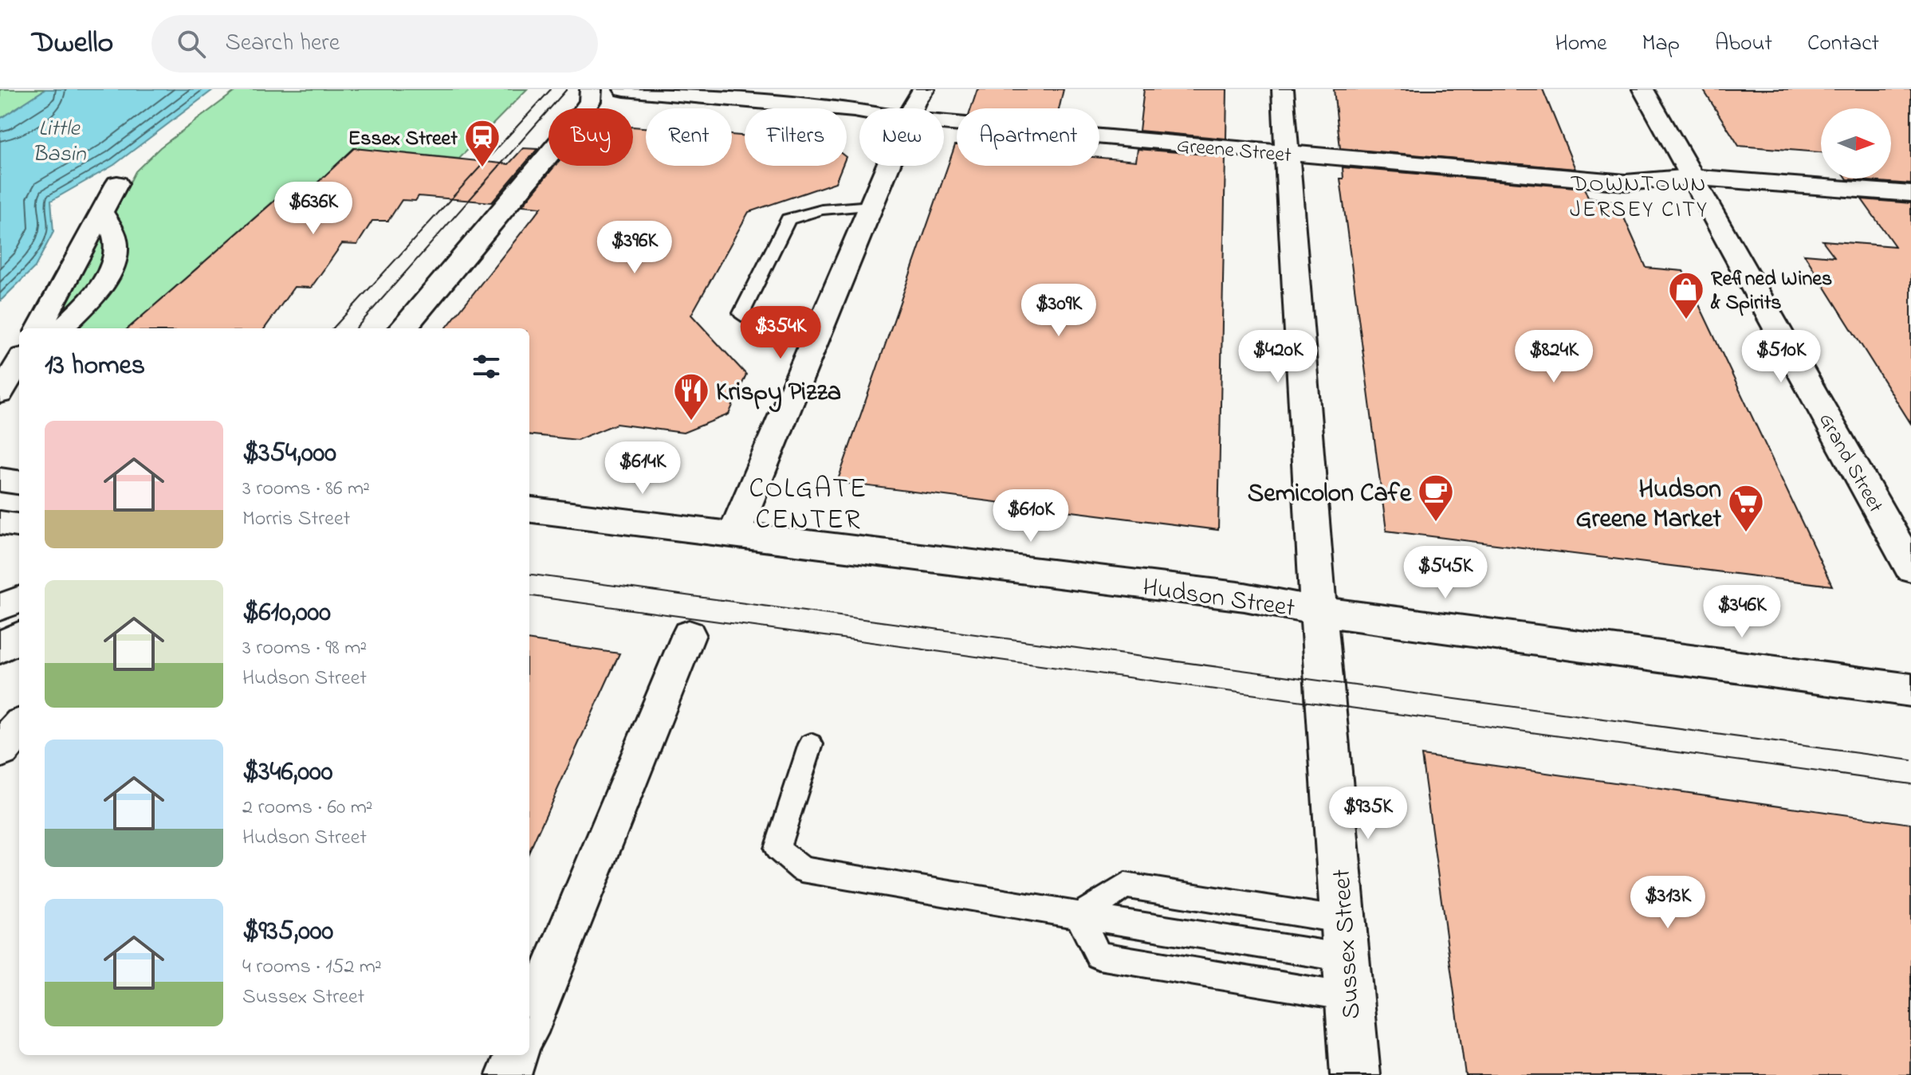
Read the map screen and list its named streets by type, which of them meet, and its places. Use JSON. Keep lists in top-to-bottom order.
{
  "streets": {
    "street": [
      "Greene Street",
      "Grand Street",
      "Hudson Street",
      "Sussex Street"
    ]
  },
  "crossings": [
    ["Greene Street", "Grand Street"],
    ["Greene Street", "Sussex Street"],
    ["Hudson Street", "Sussex Street"]
  ],
  "districts": ["DOWNTOWN JERSEY CITY", "COLGATE CENTER"],
  "water": ["Little Basin"],
  "places": {
    "station": ["Essex Street"],
    "shop": ["Refined Wines & Spirits"],
    "restaurant": ["Krispy Pizza"],
    "cafe": ["Semicolon Cafe"],
    "supermarket": ["Hudson Greene Market"]
  },
  "north": "right",
  "page": {
    "header": "Dwello",
    "search": "Search here",
    "nav": [
      "Home",
      "Map",
      "About",
      "Contact"
    ],
    "chip": [
      "Buy",
      "Rent",
      "Filters",
      "New",
      "Apartment"
    ],
    "price": [
      "$636K",
      "$396K",
      "$309K",
      "$354K",
      "$420K",
      "$824K",
      "$510K",
      "$614K",
      "$610K",
      "$545K",
      "$346K",
      "$935K",
      "$313K"
    ],
    "heading": "13 homes",
    "list": [
      {
        "name": "$354,000",
        "note": "3 rooms · 86 m² · Morris Street"
      },
      {
        "name": "$610,000",
        "note": "3 rooms · 98 m² · Hudson Street"
      },
      {
        "name": "$346,000",
        "note": "2 rooms · 60 m² · Hudson Street"
      },
      {
        "name": "$935,000",
        "note": "4 rooms · 152 m² · Sussex Street"
      }
    ]
  }
}
